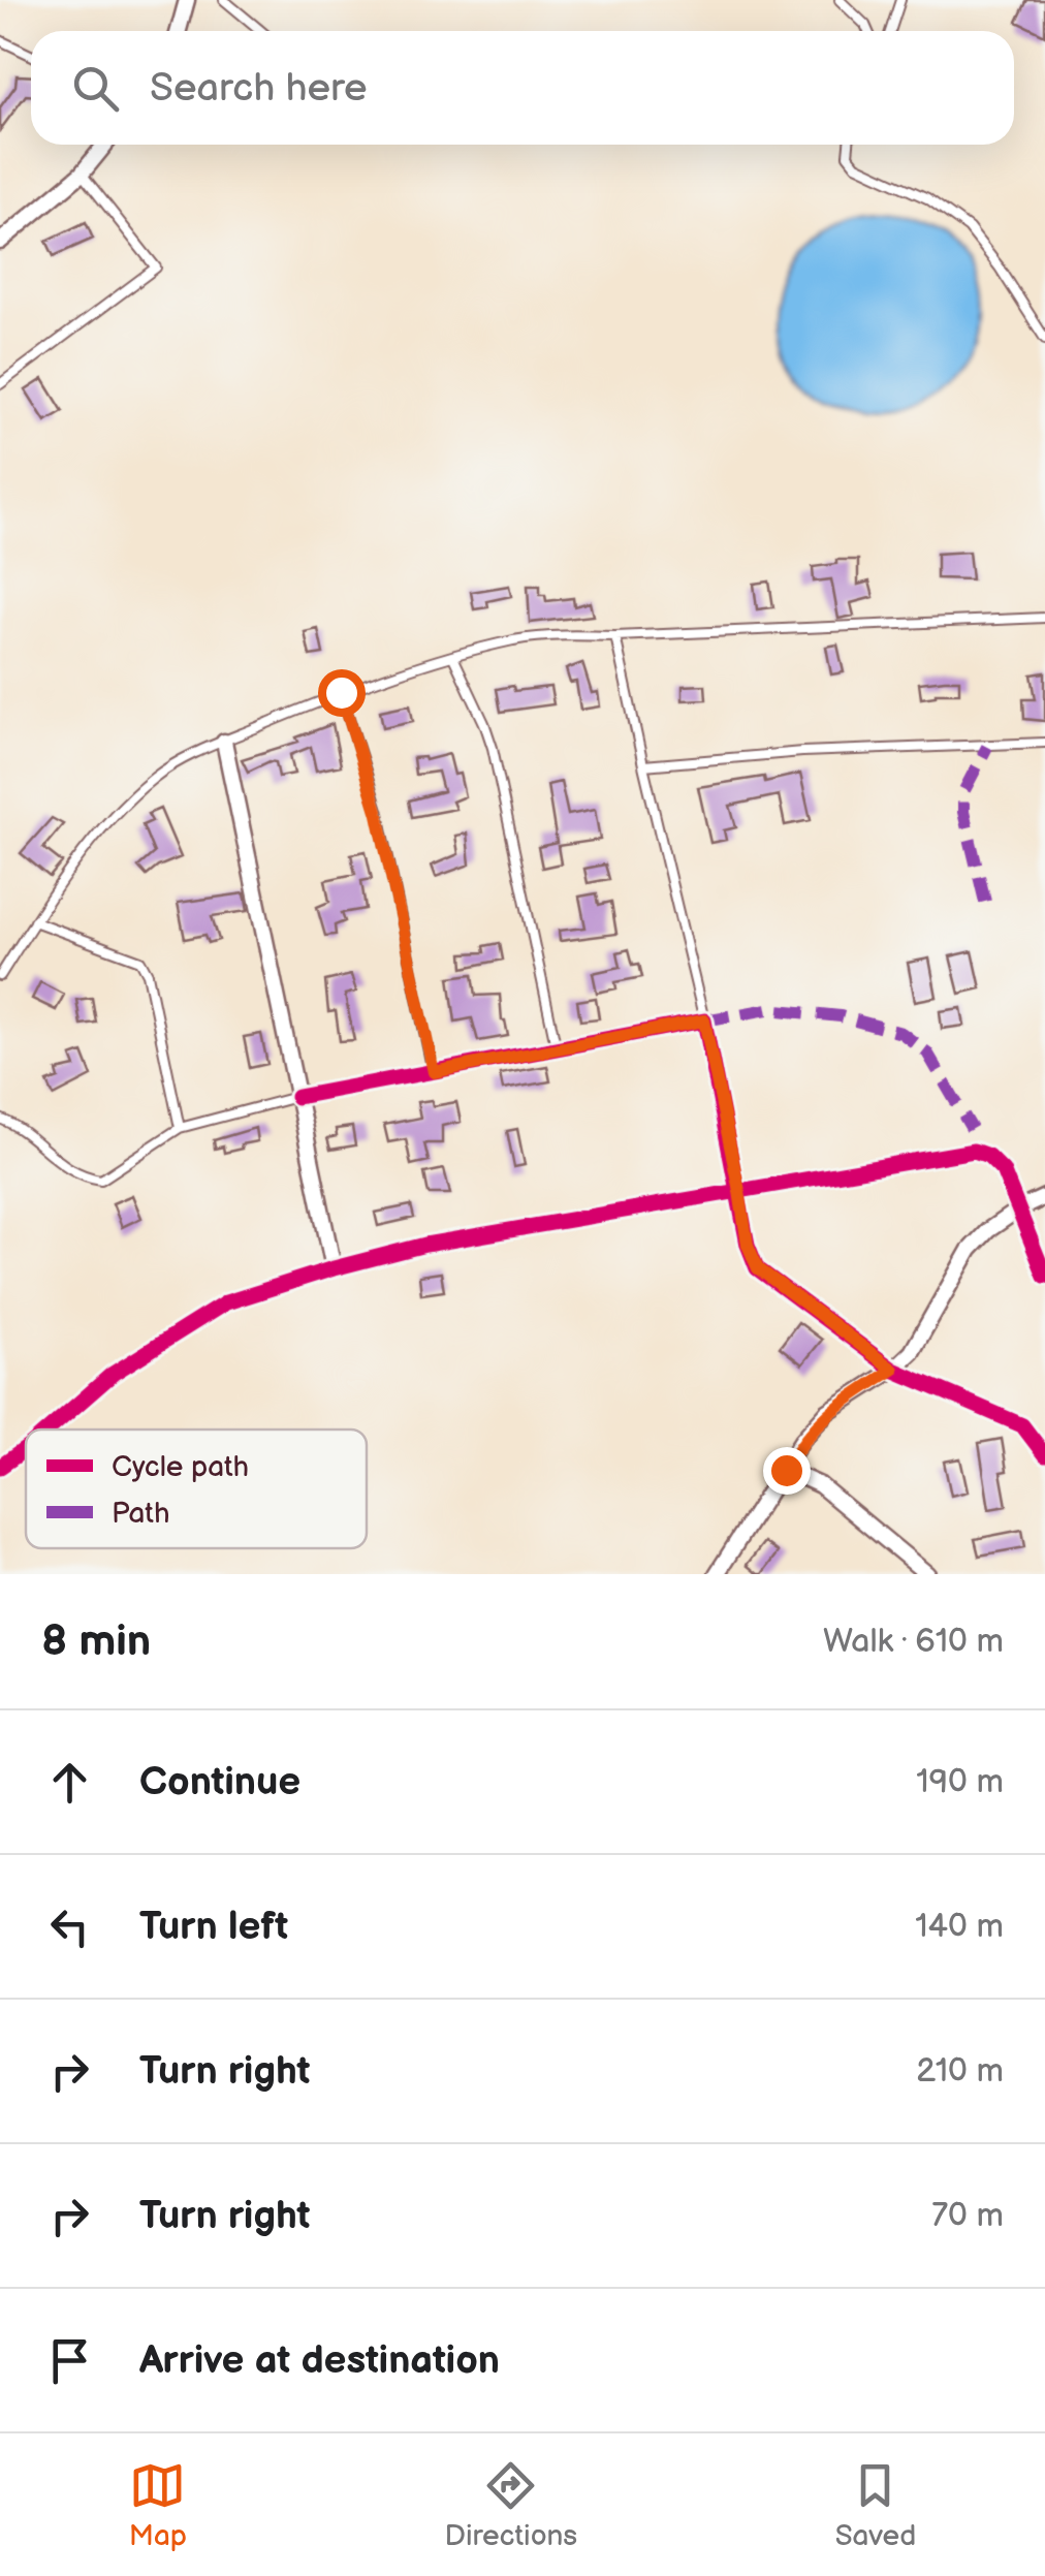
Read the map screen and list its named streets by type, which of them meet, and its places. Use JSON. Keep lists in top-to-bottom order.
{
  "legend": ["Cycle path", "Path"],
  "page": {
    "search": "Search here",
    "heading": ["8 min", "Walk · 610 m"],
    "list": [
      ["Continue", "190 m"],
      ["Turn left", "140 m"],
      ["Turn right", "210 m"],
      ["Turn right", "70 m"],
      "Arrive at destination"
    ],
    "nav": ["Map", "Directions", "Saved"]
  }
}
